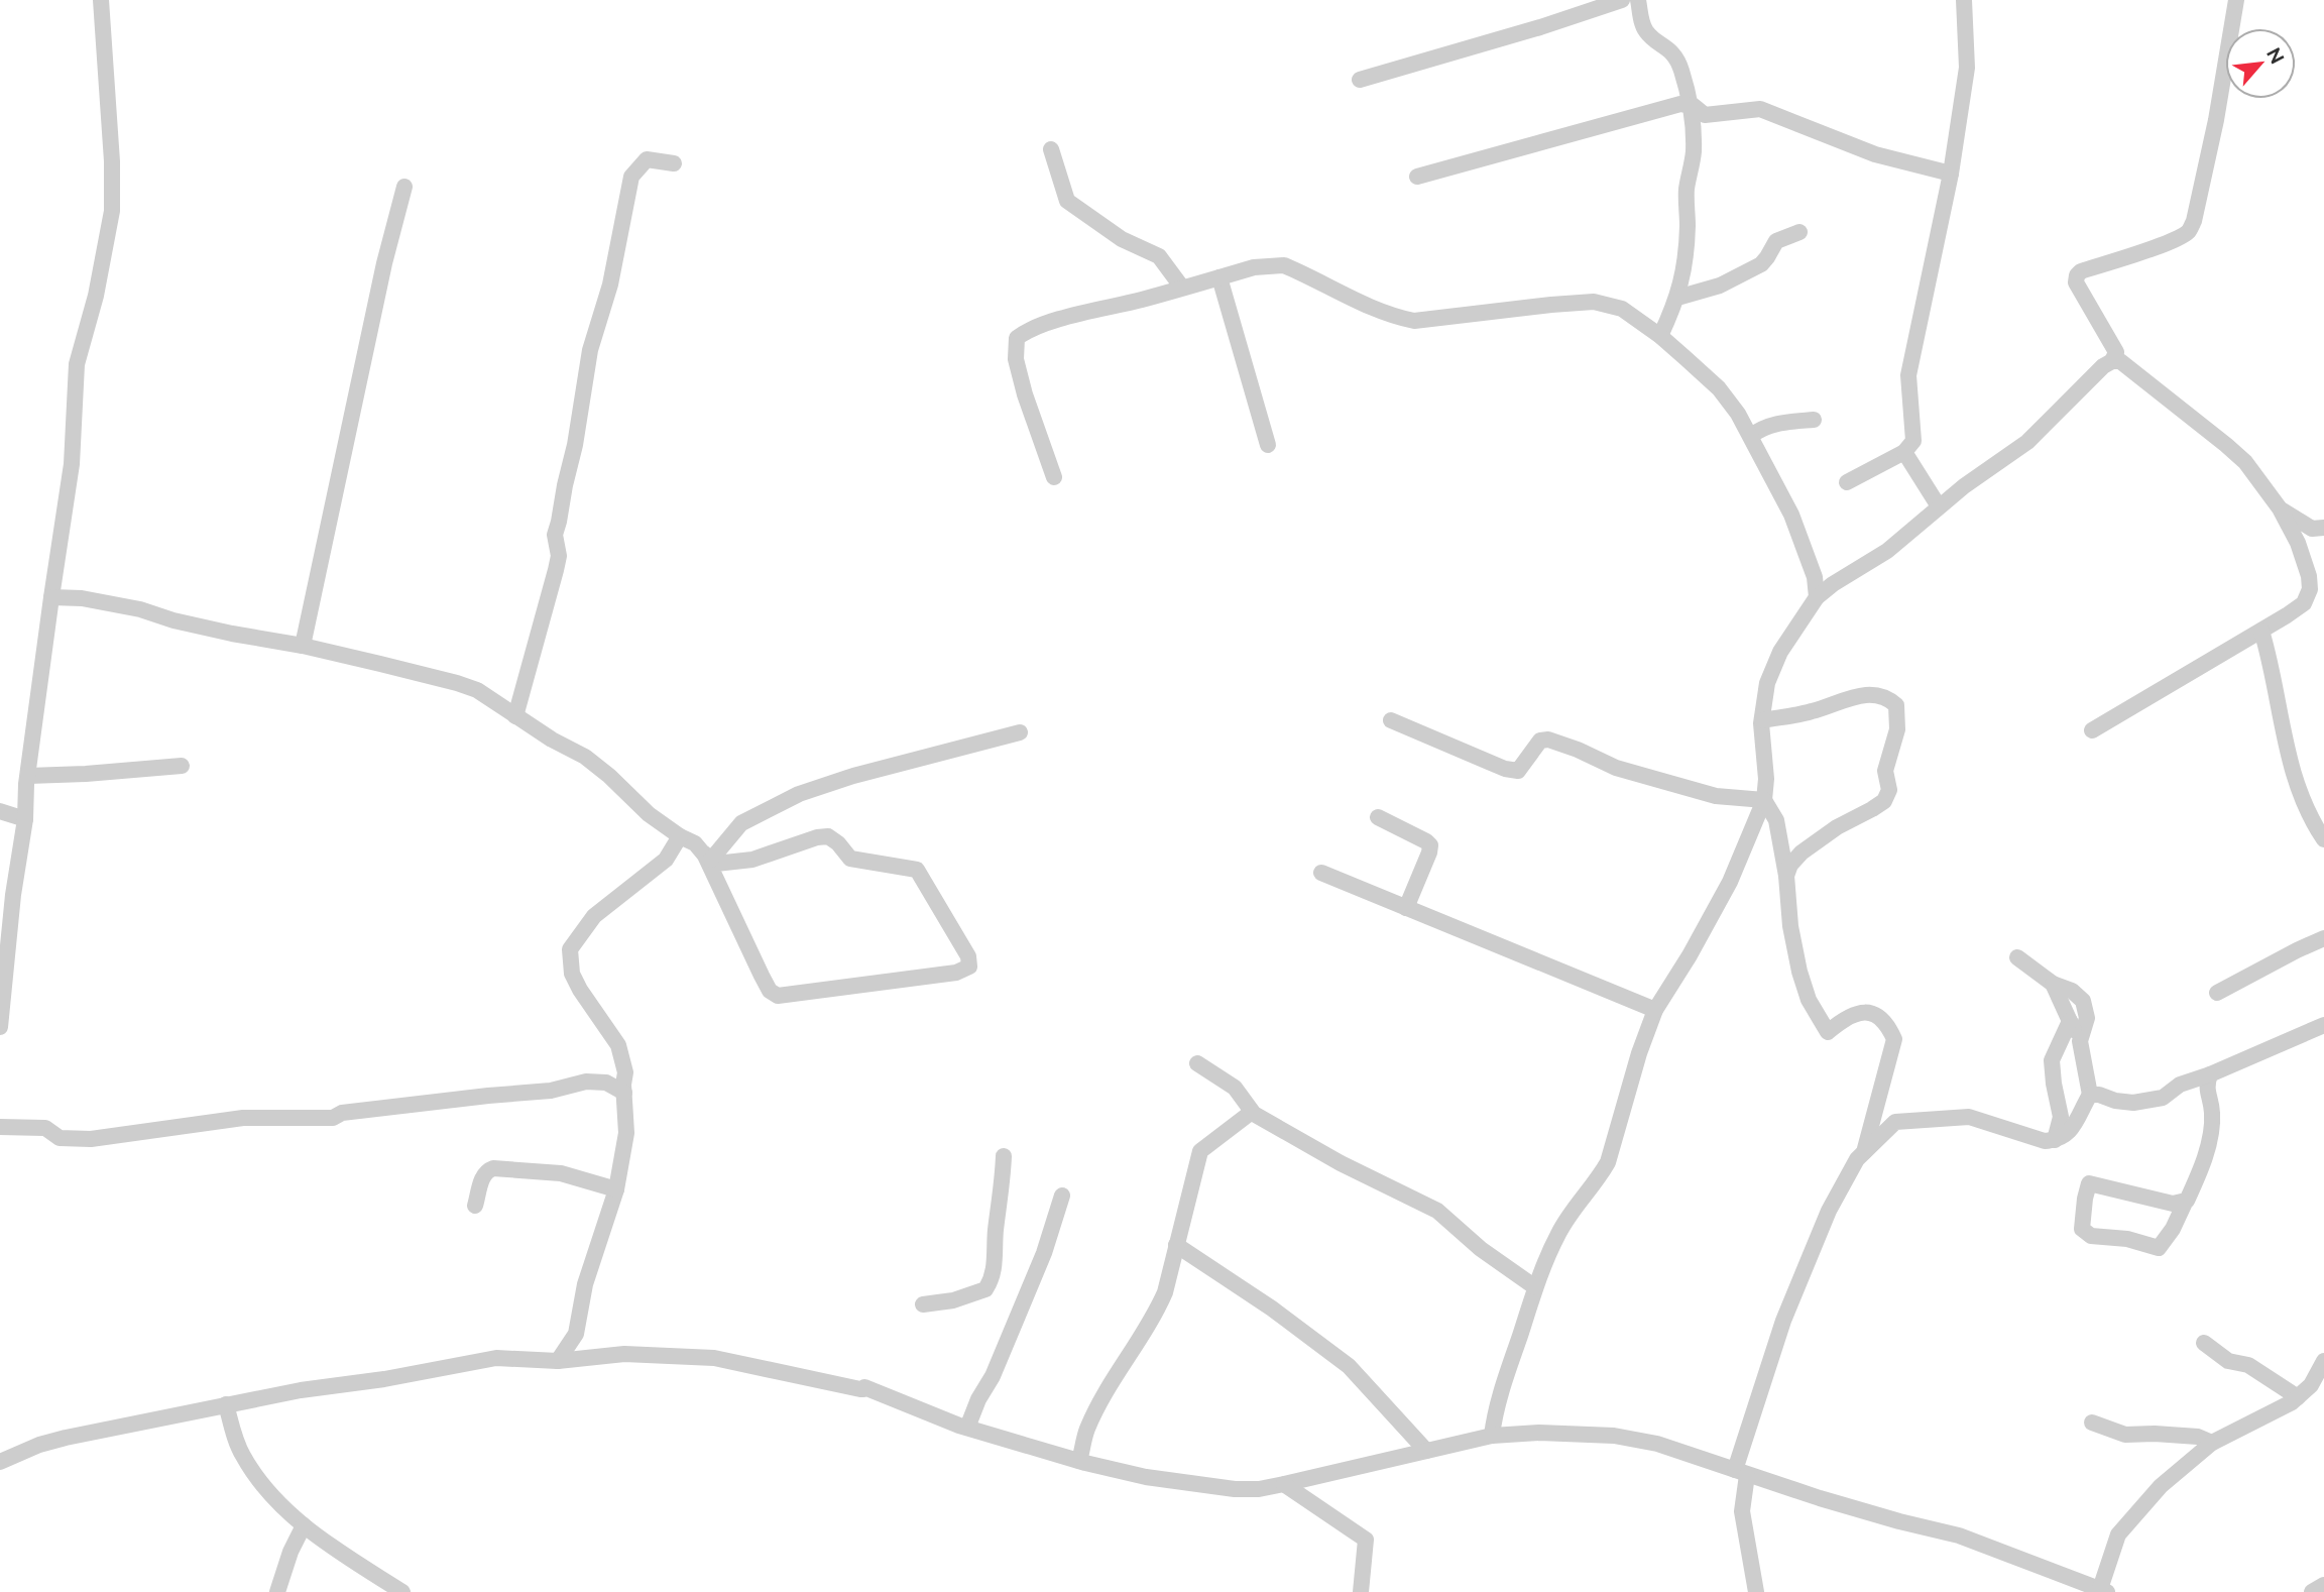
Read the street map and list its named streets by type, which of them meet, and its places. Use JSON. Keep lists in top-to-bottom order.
{
  "north": "top right"
}
